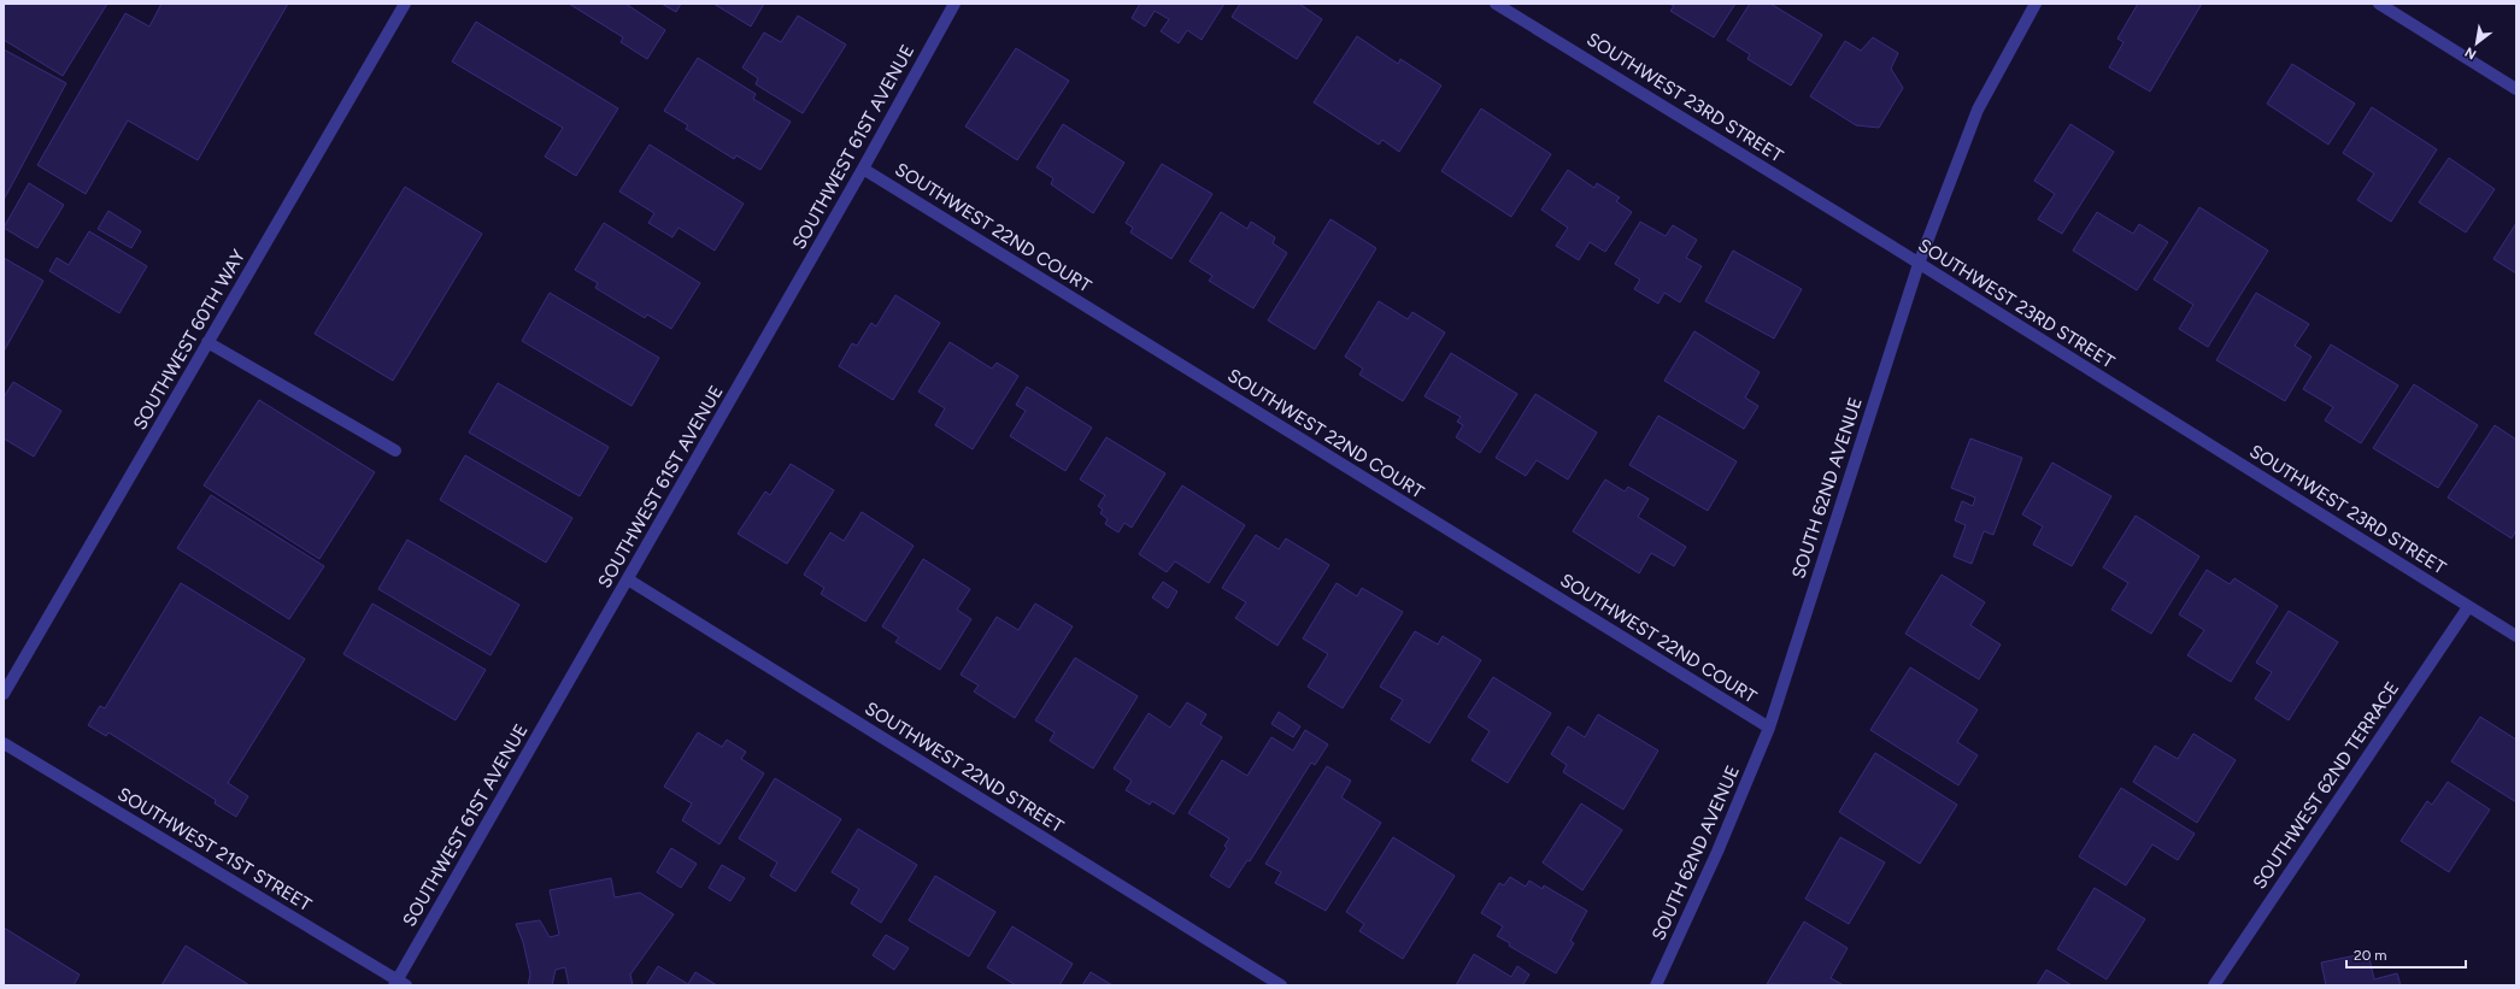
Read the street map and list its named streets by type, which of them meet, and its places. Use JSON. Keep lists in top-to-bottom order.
{
  "streets": {
    "street": [
      "SOUTHWEST 23RD STREET",
      "SOUTHWEST 61ST AVENUE",
      "SOUTHWEST 22ND COURT",
      "SOUTHWEST 60TH WAY",
      "SOUTH 62ND AVENUE",
      "SOUTHWEST 22ND STREET",
      "SOUTHWEST 62ND TERRACE",
      "SOUTHWEST 21ST STREET"
    ]
  },
  "crossings": [
    ["SOUTHWEST 23RD STREET", "SOUTH 62ND AVENUE"],
    ["SOUTHWEST 23RD STREET", "SOUTHWEST 62ND TERRACE"],
    ["SOUTHWEST 61ST AVENUE", "SOUTHWEST 22ND COURT"],
    ["SOUTHWEST 61ST AVENUE", "SOUTHWEST 22ND STREET"],
    ["SOUTHWEST 61ST AVENUE", "SOUTHWEST 21ST STREET"],
    ["SOUTHWEST 22ND COURT", "SOUTH 62ND AVENUE"]
  ],
  "scale_bar": "20 m",
  "north": "bottom left"
}
